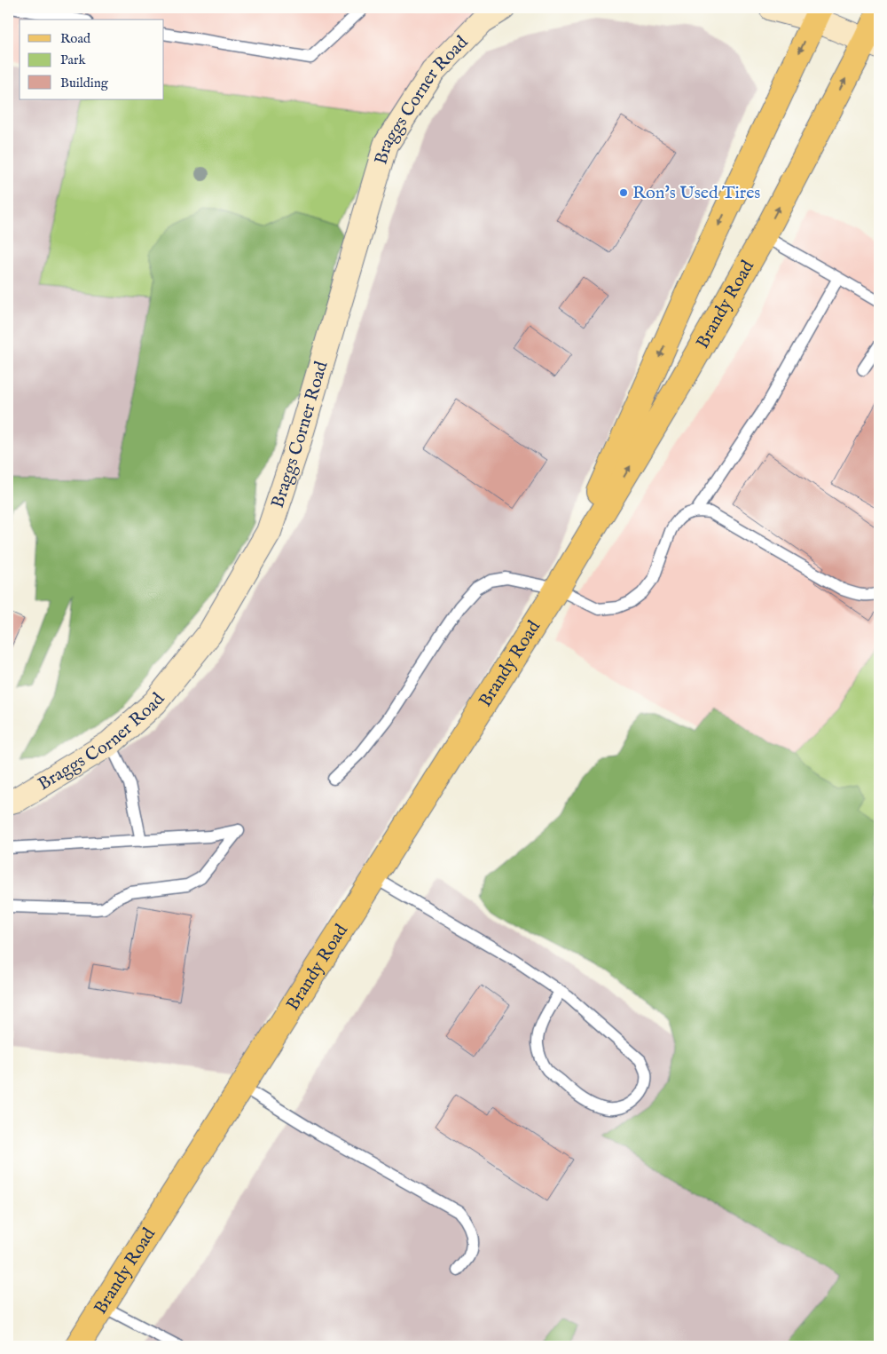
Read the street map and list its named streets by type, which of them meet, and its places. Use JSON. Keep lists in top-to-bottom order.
{
  "streets": {
    "main road": ["Braggs Corner Road", "Brandy Road"]
  },
  "places": ["Ron's Used Tires"],
  "legend": ["Road", "Park", "Building"]
}
